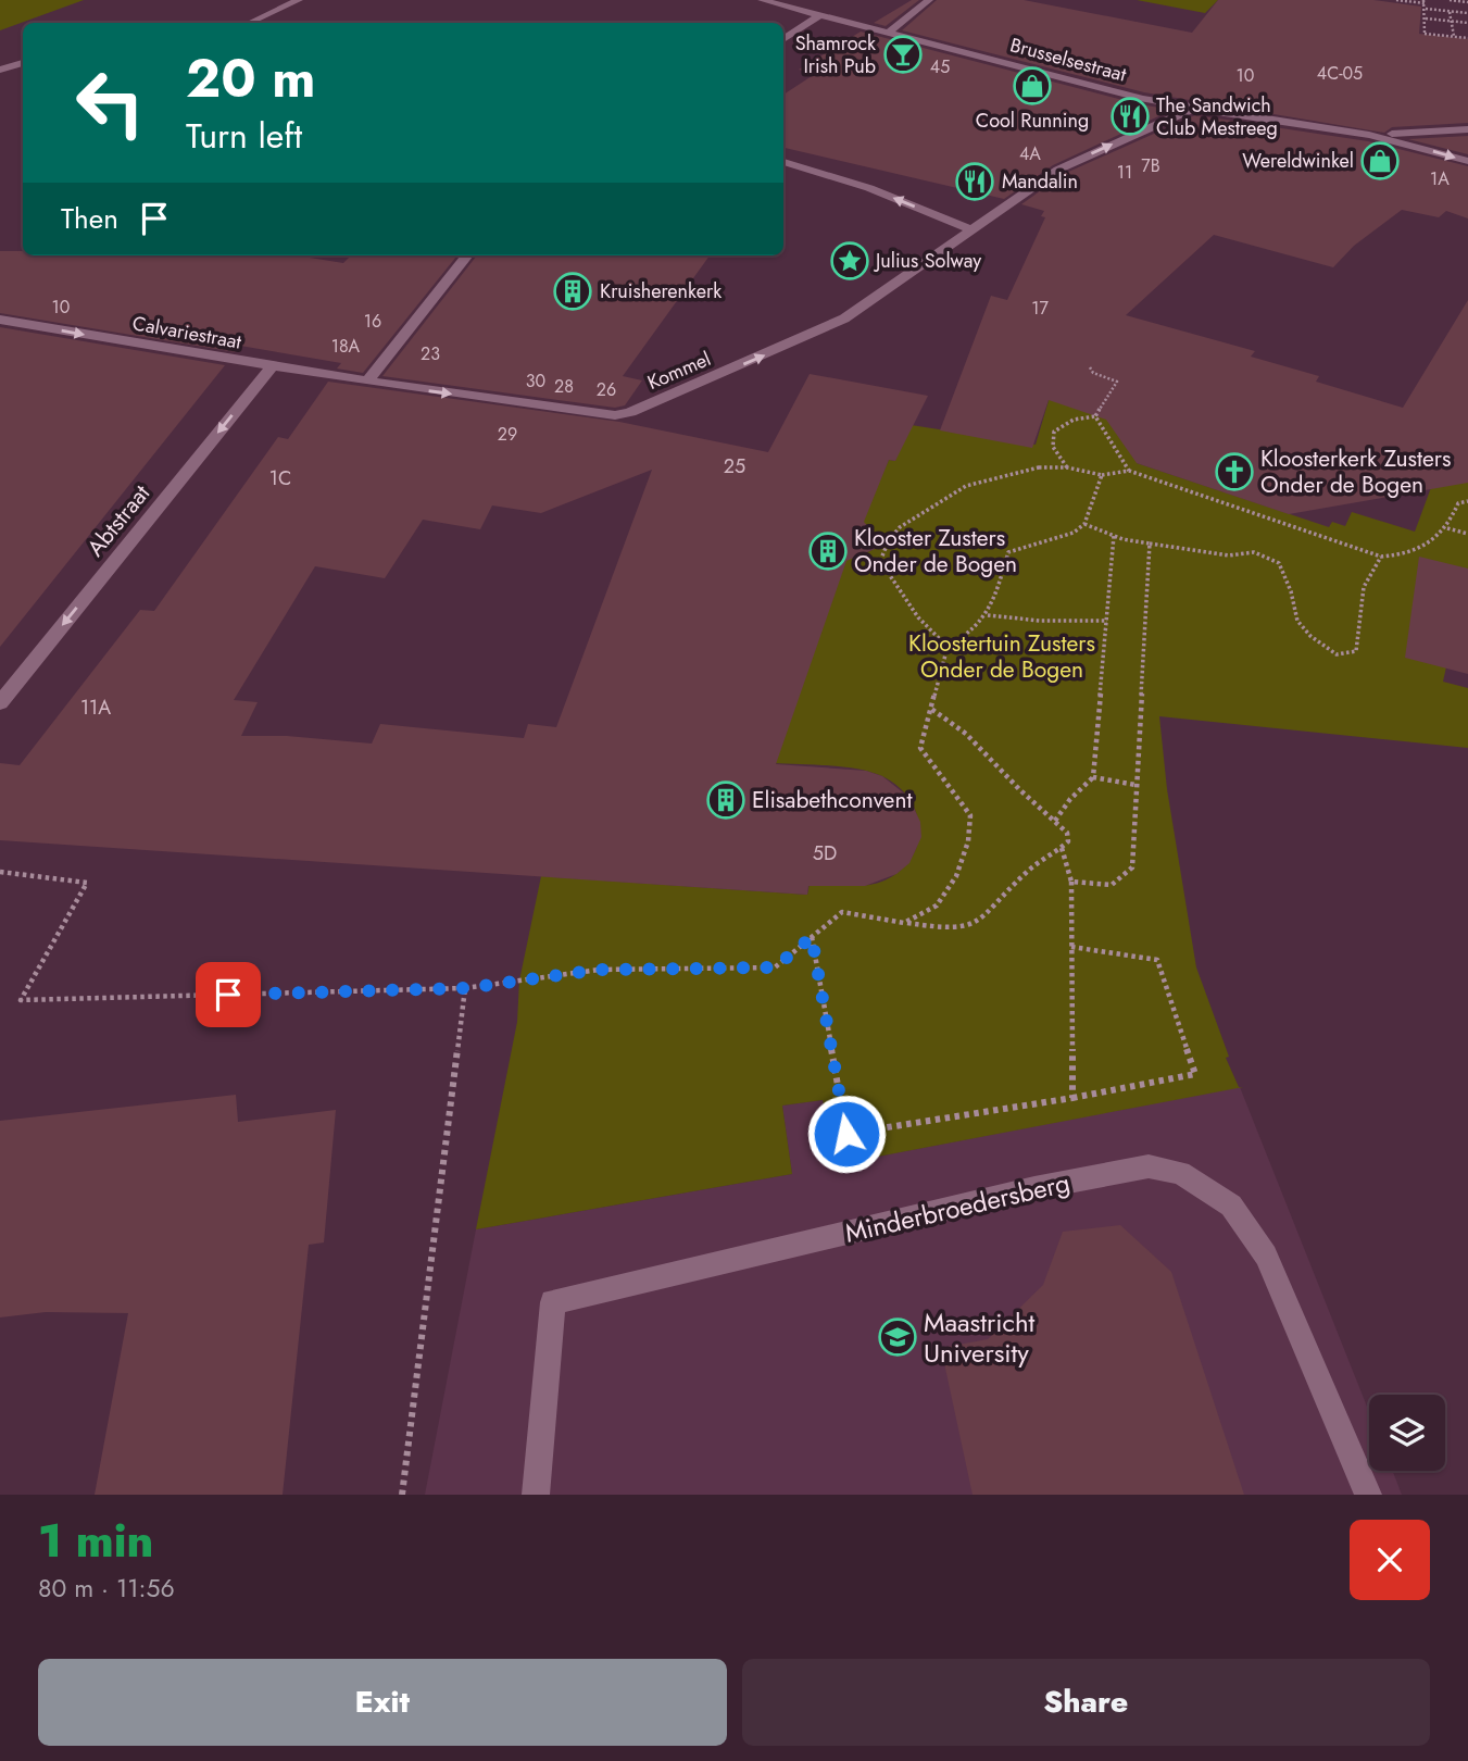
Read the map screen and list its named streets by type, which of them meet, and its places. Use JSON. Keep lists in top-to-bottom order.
{
  "streets": {
    "street": [
      "Brusselsestraat",
      "Calvariestraat",
      "Kommel",
      "Abtstraat",
      "Minderbroedersberg"
    ]
  },
  "crossings": [
    ["Brusselsestraat", "Kommel"],
    ["Calvariestraat", "Kommel"],
    ["Calvariestraat", "Abtstraat"]
  ],
  "one_way": ["Calvariestraat", "Kommel", "Abtstraat"],
  "parks": ["Kloostertuin Zusters Onder de Bogen"],
  "places": {
    "bar": ["Shamrock Irish Pub"],
    "shop": ["Cool Running", "Wereldwinkel"],
    "restaurant": ["The Sandwich Club Mestreeg", "Mandalin"],
    "place": ["Julius Solway"],
    "building": ["Kruisherenkerk", "Klooster Zusters Onder de Bogen", "Elisabethconvent"],
    "church": ["Kloosterkerk Zusters Onder de Bogen"],
    "school or university": ["Maastricht University"]
  },
  "house_numbers": [
    "45",
    "4C-05",
    "10",
    "4A",
    "7B",
    "11",
    "1A",
    "10",
    "17",
    "16",
    "18A",
    "23",
    "30",
    "28",
    "26",
    "29",
    "25",
    "1C",
    "11A",
    "5D"
  ],
  "page": {
    "turn": ["20 m", "Turn left"],
    "then": "Then",
    "heading": ["1 min", "80 m · 11:56"],
    "buttons": ["Exit", "Share"]
  }
}
